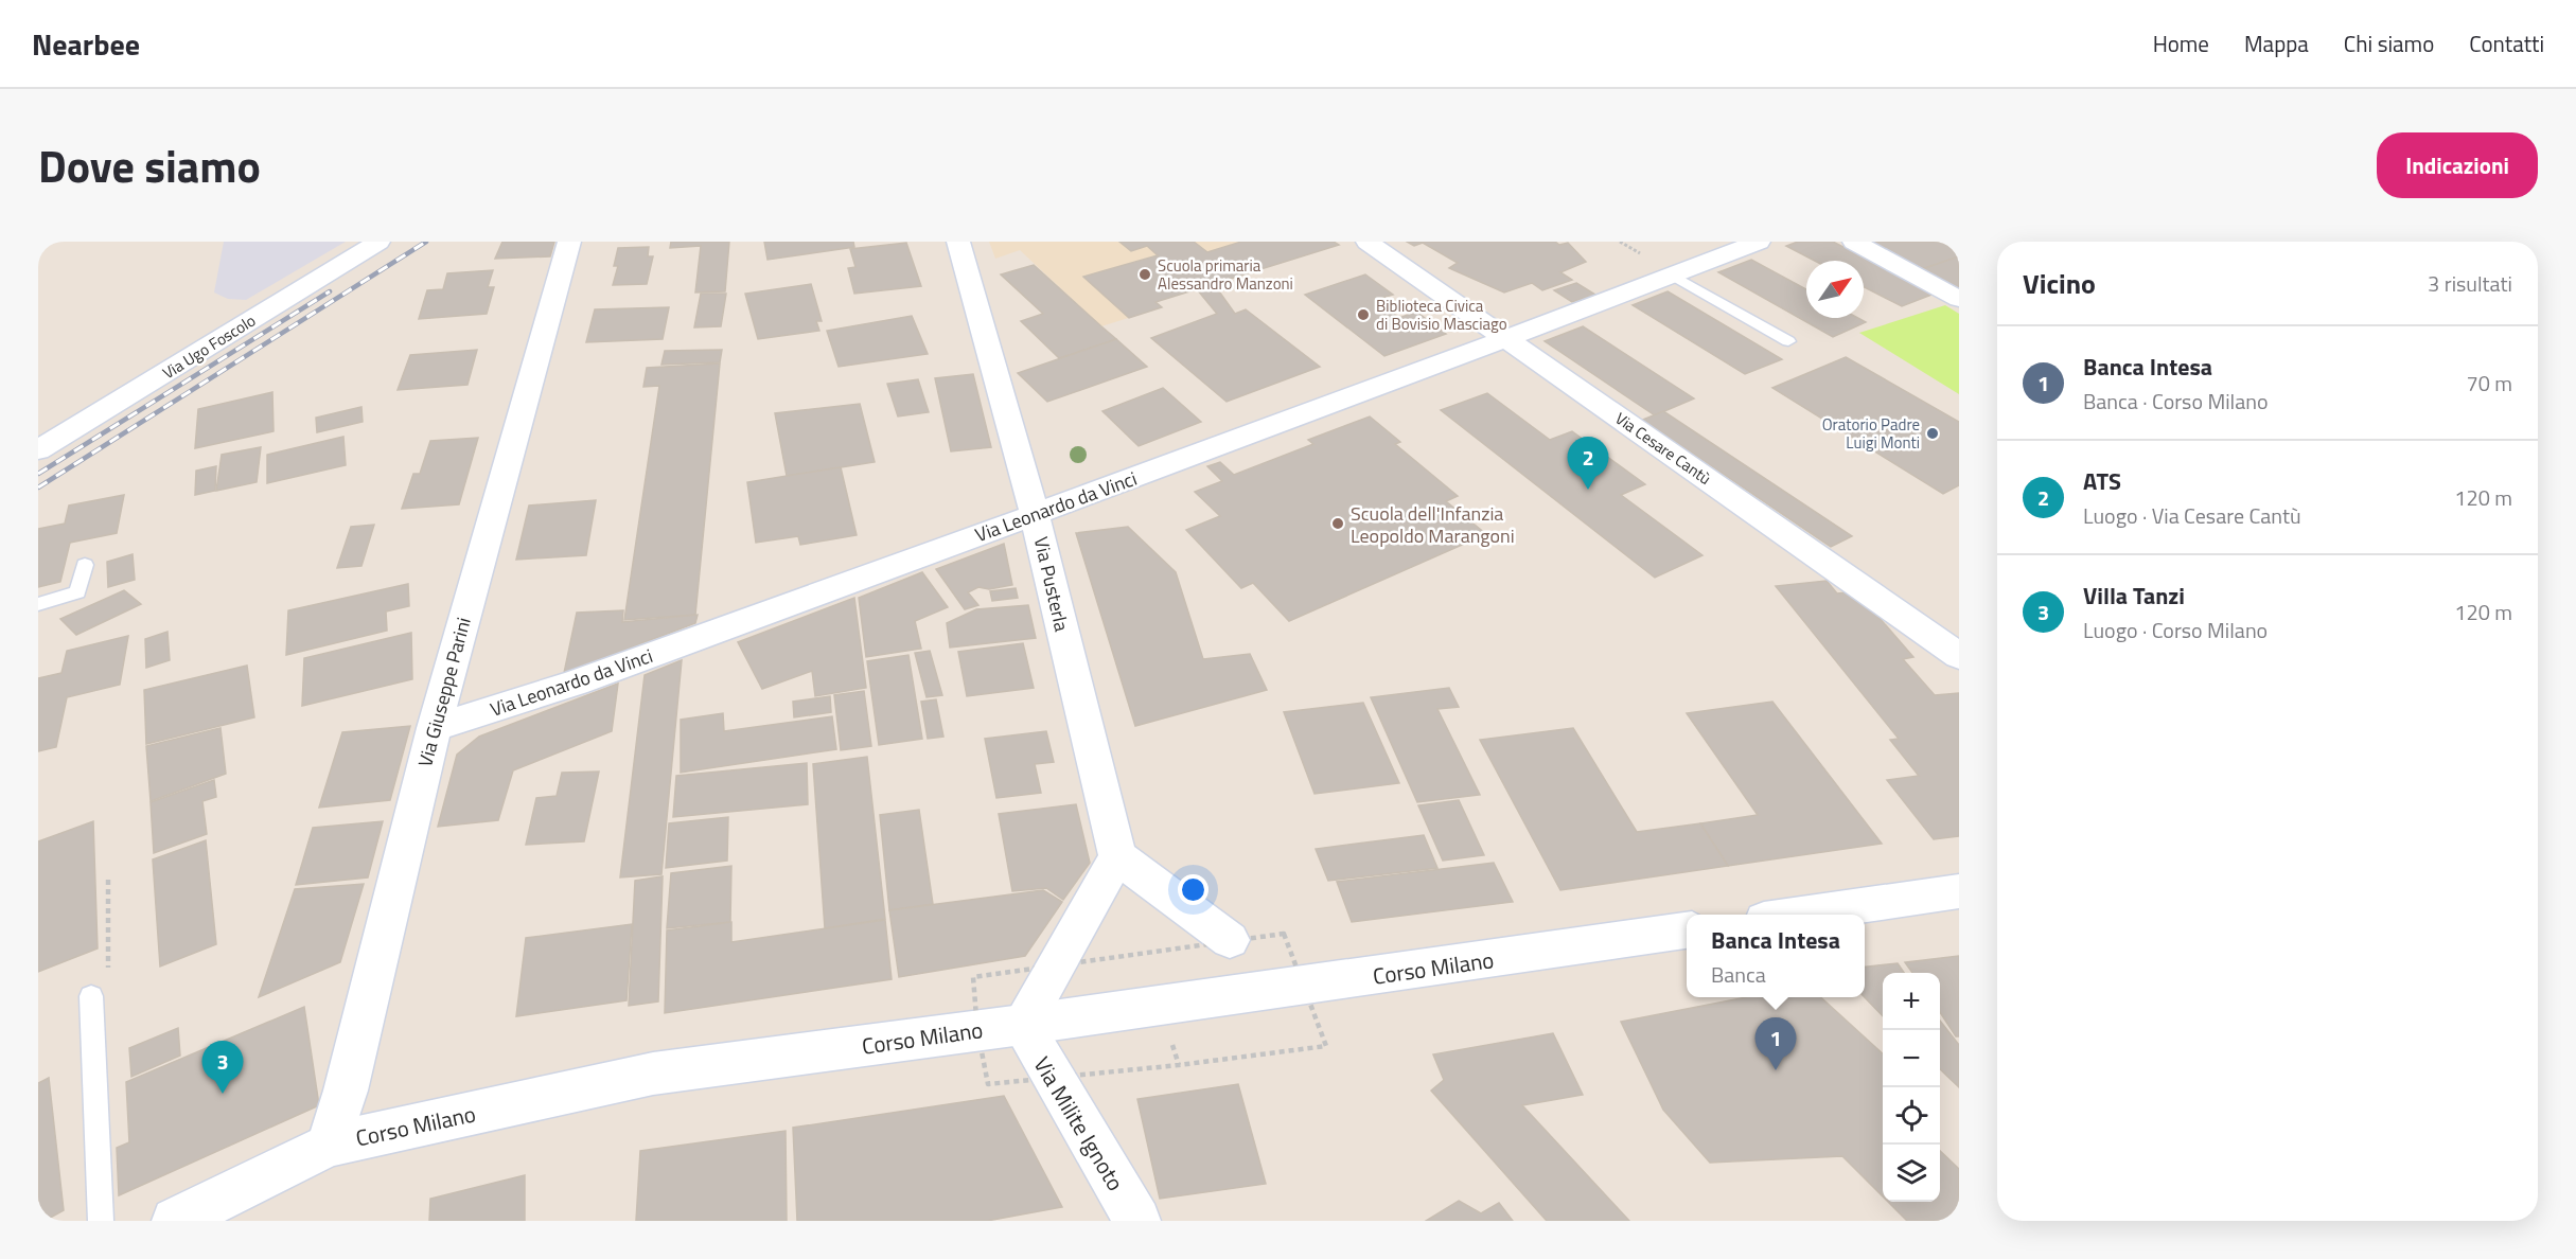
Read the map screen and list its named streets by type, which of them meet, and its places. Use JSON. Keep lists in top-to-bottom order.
{
  "streets": {
    "street": [
      "Via Ugo Foscolo",
      "Via Cesare Cantù",
      "Via Leonardo da Vinci",
      "Via Pusterla",
      "Via Giuseppe Parini",
      "Corso Milano",
      "Via Milite Ignoto"
    ]
  },
  "crossings": [
    ["Via Cesare Cantù", "Via Leonardo da Vinci"],
    ["Via Leonardo da Vinci", "Via Pusterla"],
    ["Via Leonardo da Vinci", "Via Giuseppe Parini"],
    ["Via Giuseppe Parini", "Corso Milano"],
    ["Corso Milano", "Via Milite Ignoto"]
  ],
  "places": [
    "Scuola primaria Alessandro Manzoni",
    "Biblioteca Civica di Bovisio Masciago",
    "Oratorio Padre Luigi Monti",
    "Scuola dell'Infanzia Leopoldo Marangoni"
  ],
  "north": "top right",
  "page": {
    "header": "Nearbee",
    "nav": [
      "Home",
      "Mappa",
      "Chi siamo",
      "Contatti"
    ],
    "title": "Dove siamo",
    "buttons": "Indicazioni",
    "heading": ["Vicino", "3 risultati"],
    "list": [
      {
        "mark": "1",
        "name": "Banca Intesa",
        "note": "Banca · Corso Milano",
        "value": "70 m"
      },
      {
        "mark": "2",
        "name": "ATS",
        "note": "Luogo · Via Cesare Cantù",
        "value": "120 m"
      },
      {
        "mark": "3",
        "name": "Villa Tanzi",
        "note": "Luogo · Corso Milano",
        "value": "120 m"
      }
    ],
    "pins": ["2", "1", "3"],
    "popup": ["Banca Intesa", "Banca"],
    "map_buttons": ["+", "−"]
  }
}
